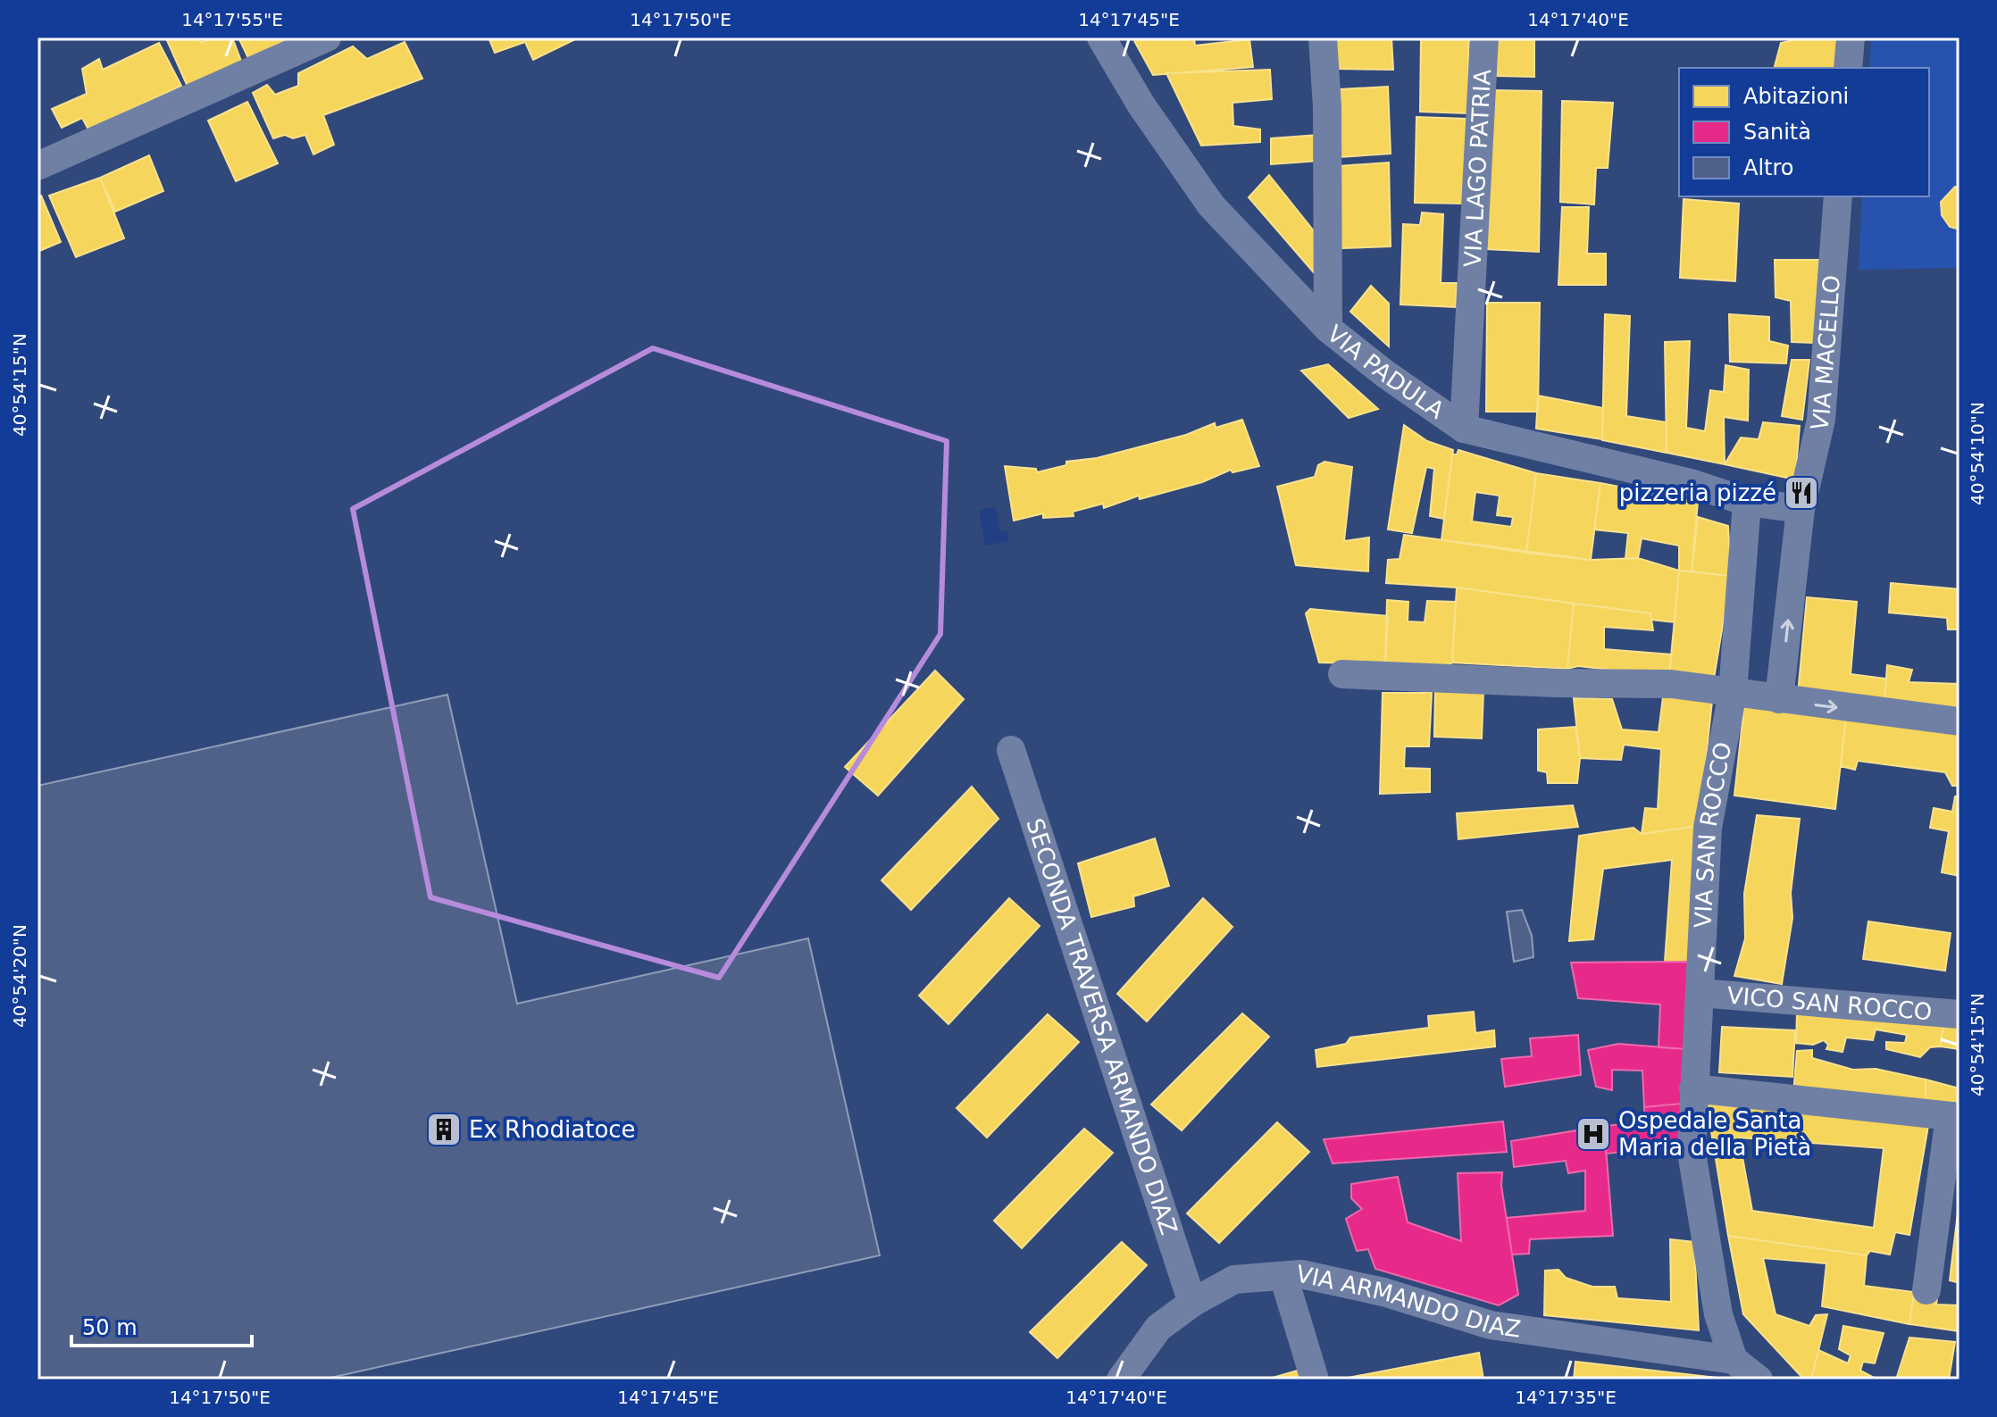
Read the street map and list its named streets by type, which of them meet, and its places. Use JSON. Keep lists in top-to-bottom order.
{
  "streets": {
    "street": [
      "VIA LAGO PATRIA",
      "VIA MACELLO",
      "VIA PADULA",
      "VIA SAN ROCCO",
      "VICO SAN ROCCO",
      "SECONDA TRAVERSA ARMANDO DIAZ",
      "VIA ARMANDO DIAZ"
    ]
  },
  "crossings": [
    ["VIA LAGO PATRIA", "VIA PADULA"],
    ["VIA MACELLO", "VIA PADULA"],
    ["VIA PADULA", "VIA SAN ROCCO"],
    ["VIA SAN ROCCO", "VICO SAN ROCCO"],
    ["VIA SAN ROCCO", "VIA ARMANDO DIAZ"],
    ["SECONDA TRAVERSA ARMANDO DIAZ", "VIA ARMANDO DIAZ"]
  ],
  "one_way": ["VIA MACELLO"],
  "places": {
    "restaurant": ["pizzeria pizzé"],
    "building": ["Ex Rhodiatoce"],
    "hospital": ["Ospedale Santa Maria della Pietà"]
  },
  "legend": ["Abitazioni", "Sanità", "Altro"],
  "scale_bar": "50 m",
  "coordinates": [
    "14°17'55\"E",
    "14°17'50\"E",
    "14°17'45\"E",
    "14°17'40\"E",
    "40°54'15\"N",
    "40°54'10\"N",
    "40°54'20\"N",
    "14°17'35\"E"
  ]
}
